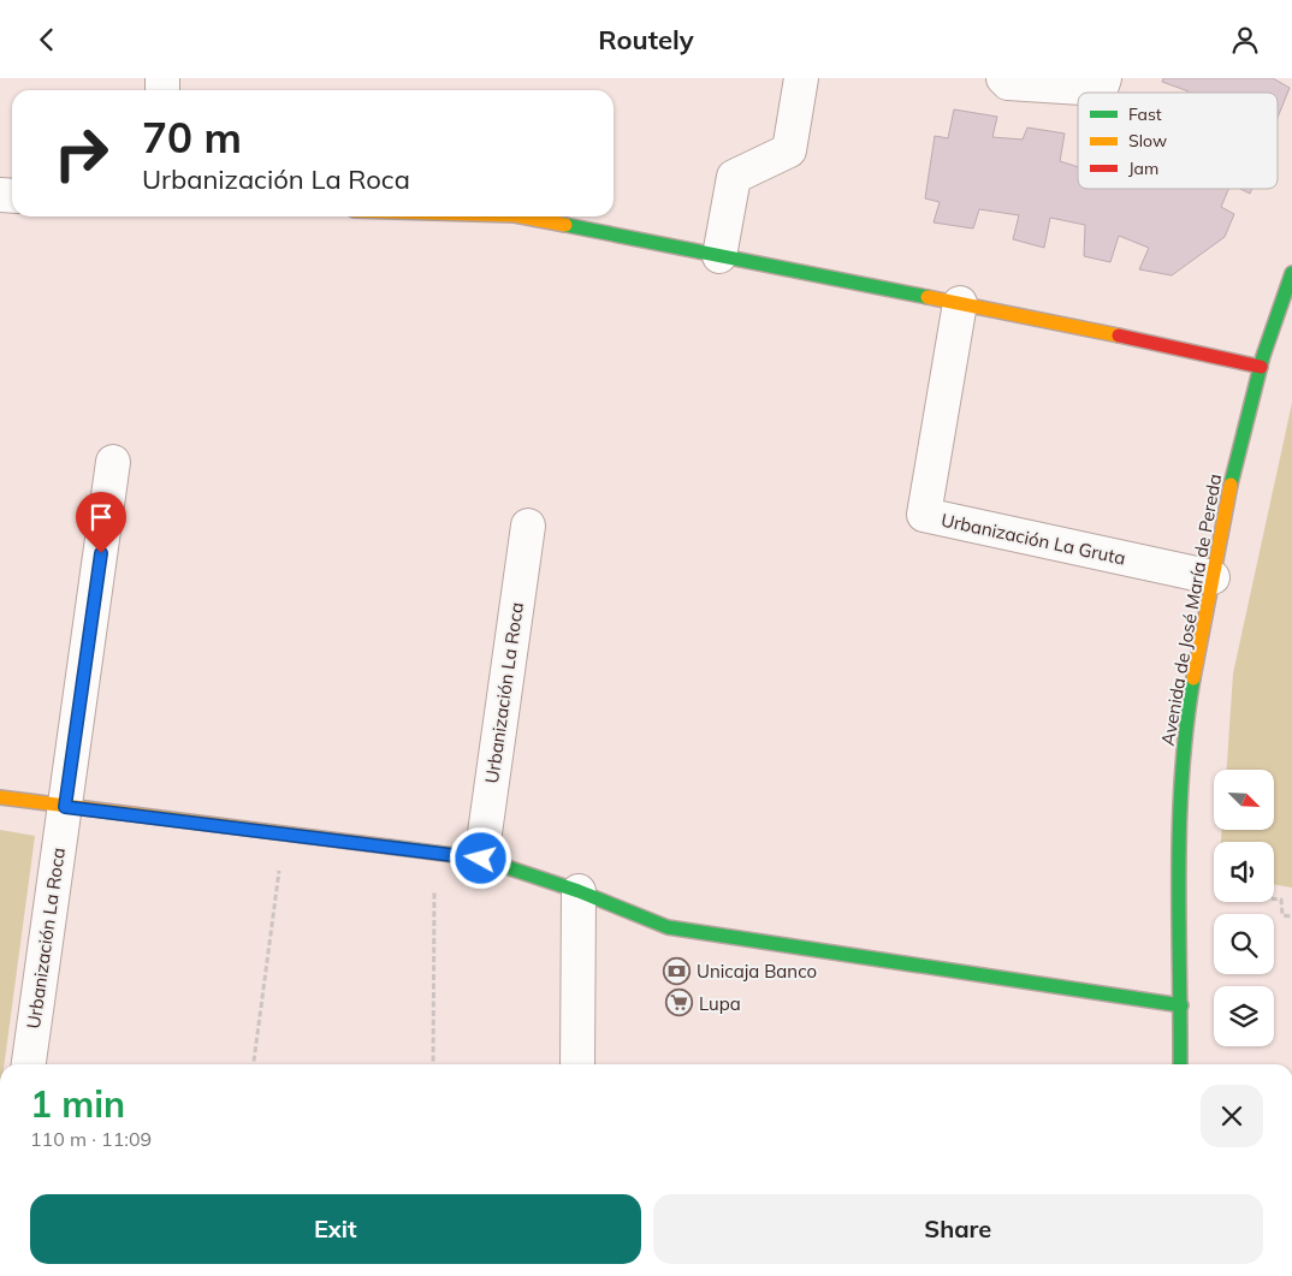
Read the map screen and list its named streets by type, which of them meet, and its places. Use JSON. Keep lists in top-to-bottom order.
{
  "streets": {
    "street": ["Urbanización La Gruta", "Avenida de José María de Pereda", "Urbanización La Roca"]
  },
  "crossings": [
    ["Urbanización La Gruta", "Avenida de José María de Pereda"]
  ],
  "places": {
    "bank": ["Unicaja Banco"],
    "supermarket": ["Lupa"]
  },
  "legend": ["Fast", "Slow", "Jam"],
  "north": "bottom right",
  "page": {
    "header": "Routely",
    "turn": ["70 m", "Urbanización La Roca"],
    "heading": ["1 min", "110 m · 11:09"],
    "buttons": ["Exit", "Share"]
  }
}
